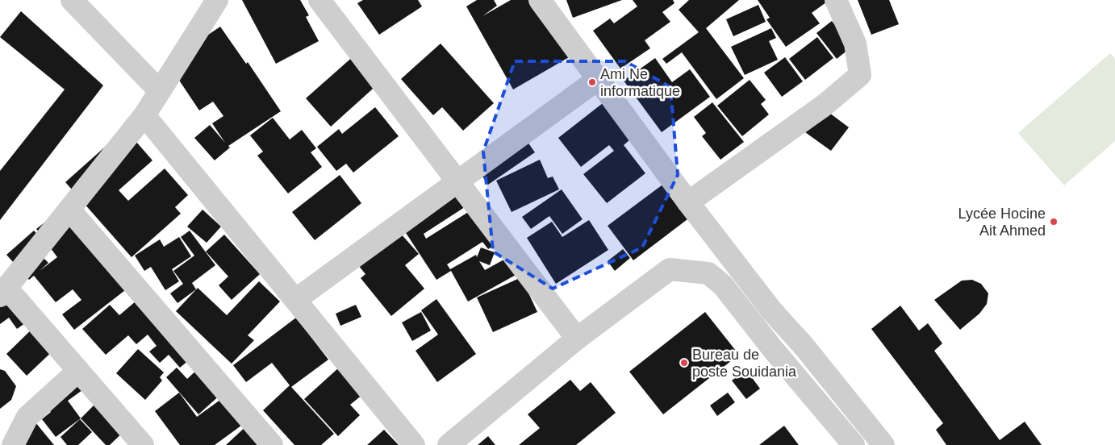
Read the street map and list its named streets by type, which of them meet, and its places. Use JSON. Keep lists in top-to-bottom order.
{
  "places": ["Ami Ne informatique", "Lycée Hocine Ait Ahmed", "Bureau de poste Souidania"]
}
